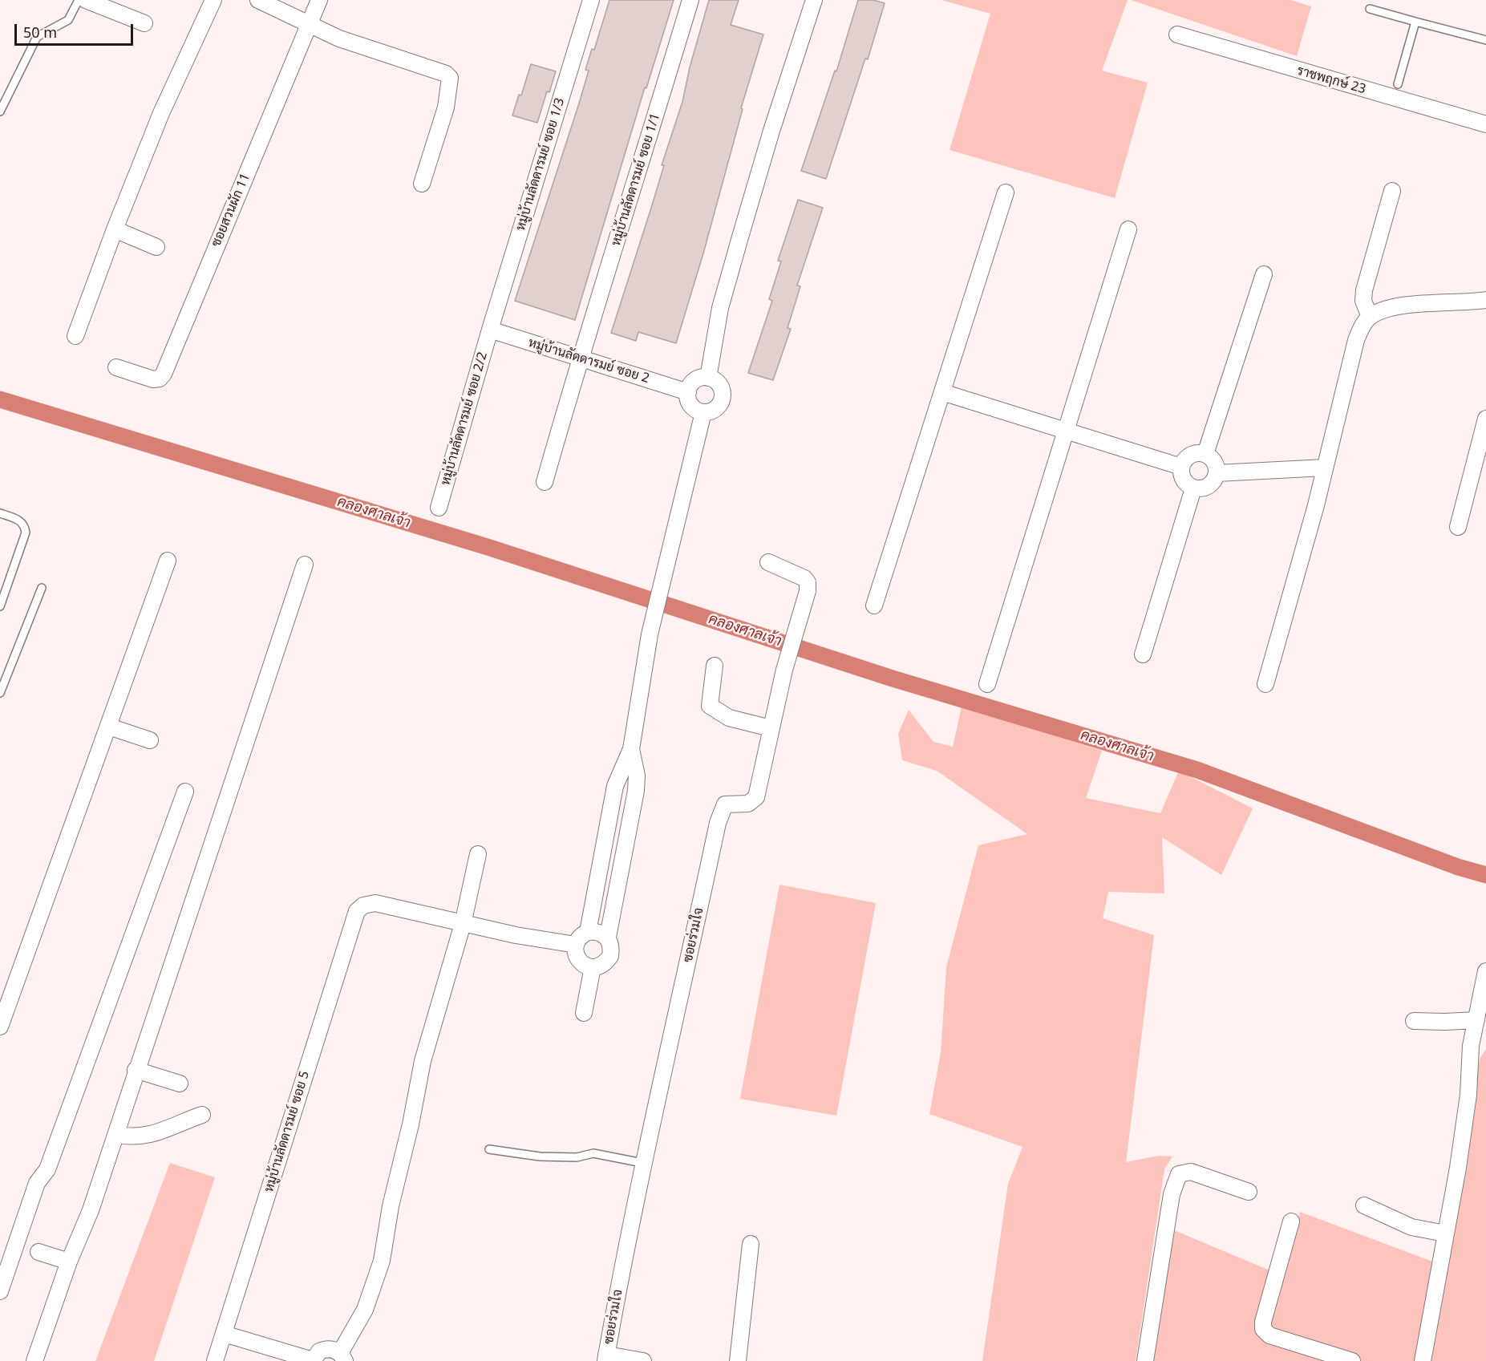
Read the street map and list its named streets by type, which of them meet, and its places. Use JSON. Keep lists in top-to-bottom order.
{
  "streets": {
    "street": [
      "ราชพฤกษ์ 23",
      "หมู่บ้านลัดดารมย์ ซอย 1/3",
      "หมู่บ้านลัดดารมย์ ซอย 1/1",
      "ซอยสวนผัก 11",
      "หมู่บ้านลัดดารมย์ ซอย 2",
      "หมู่บ้านลัดดารมย์ ซอย 2/2",
      "ซอยร่วมใจ",
      "หมู่บ้านลัดดารมย์ ซอย 5"
    ]
  },
  "crossings": [
    ["หมู่บ้านลัดดารมย์ ซอย 1/3", "หมู่บ้านลัดดารมย์ ซอย 2"],
    ["หมู่บ้านลัดดารมย์ ซอย 1/3", "หมู่บ้านลัดดารมย์ ซอย 2/2"],
    ["หมู่บ้านลัดดารมย์ ซอย 1/1", "หมู่บ้านลัดดารมย์ ซอย 2"],
    ["หมู่บ้านลัดดารมย์ ซอย 2", "หมู่บ้านลัดดารมย์ ซอย 2/2"]
  ],
  "water": ["คลองศาลเจ้า"],
  "scale_bar": "50 m"
}
